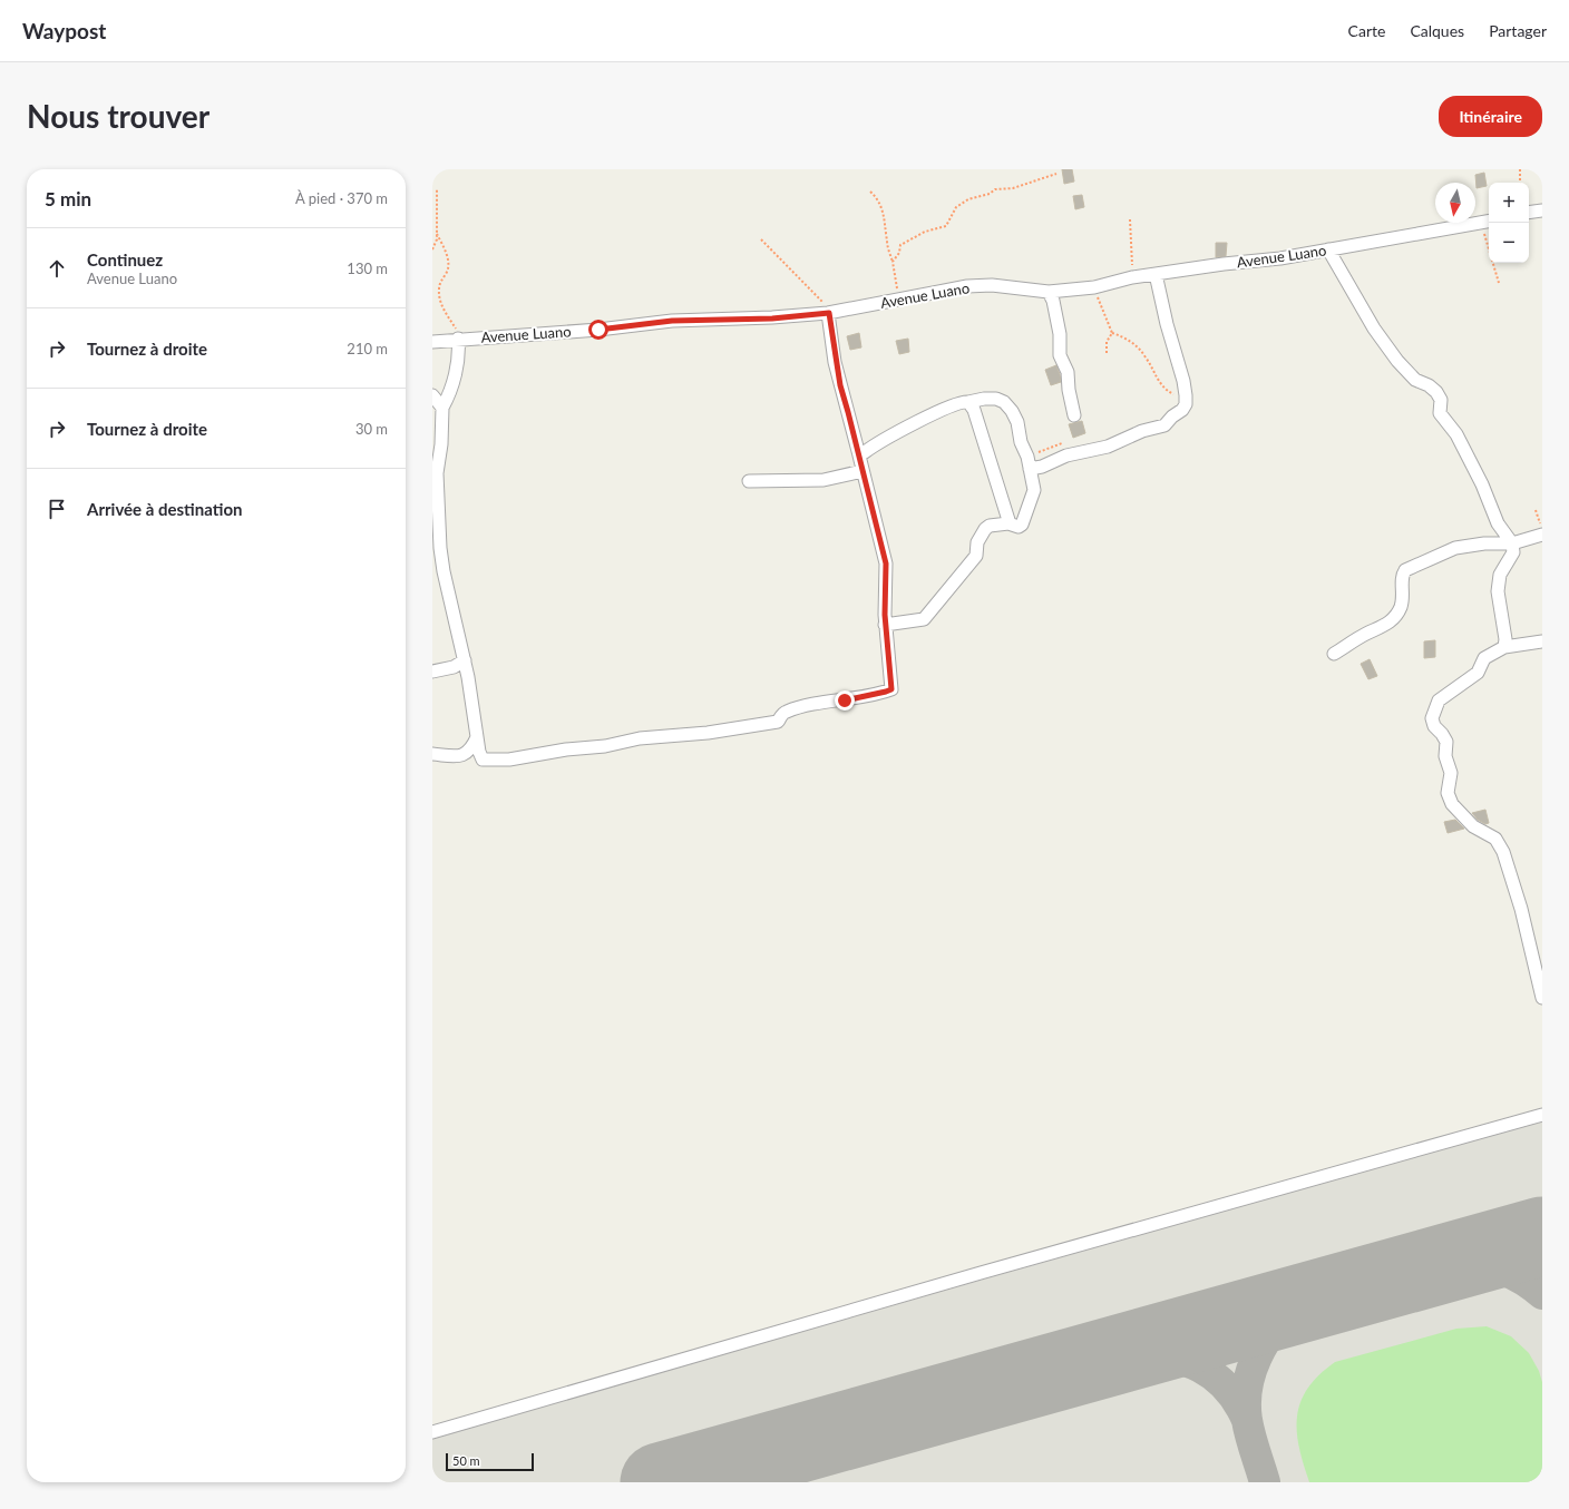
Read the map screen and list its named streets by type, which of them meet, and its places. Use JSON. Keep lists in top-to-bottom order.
{
  "streets": {
    "street": ["Avenue Luano"]
  },
  "scale_bar": "50 m",
  "north": "bottom",
  "page": {
    "header": "Waypost",
    "nav": ["Carte", "Calques", "Partager"],
    "buttons": "Itinéraire",
    "title": "Nous trouver",
    "heading": ["5 min", "À pied · 370 m"],
    "map_buttons": ["+", "−"],
    "list": [
      ["Continuez", "Avenue Luano", "130 m"],
      ["Tournez à droite", "210 m"],
      ["Tournez à droite", "30 m"],
      "Arrivée à destination"
    ],
    "scale": "50 m"
  }
}
